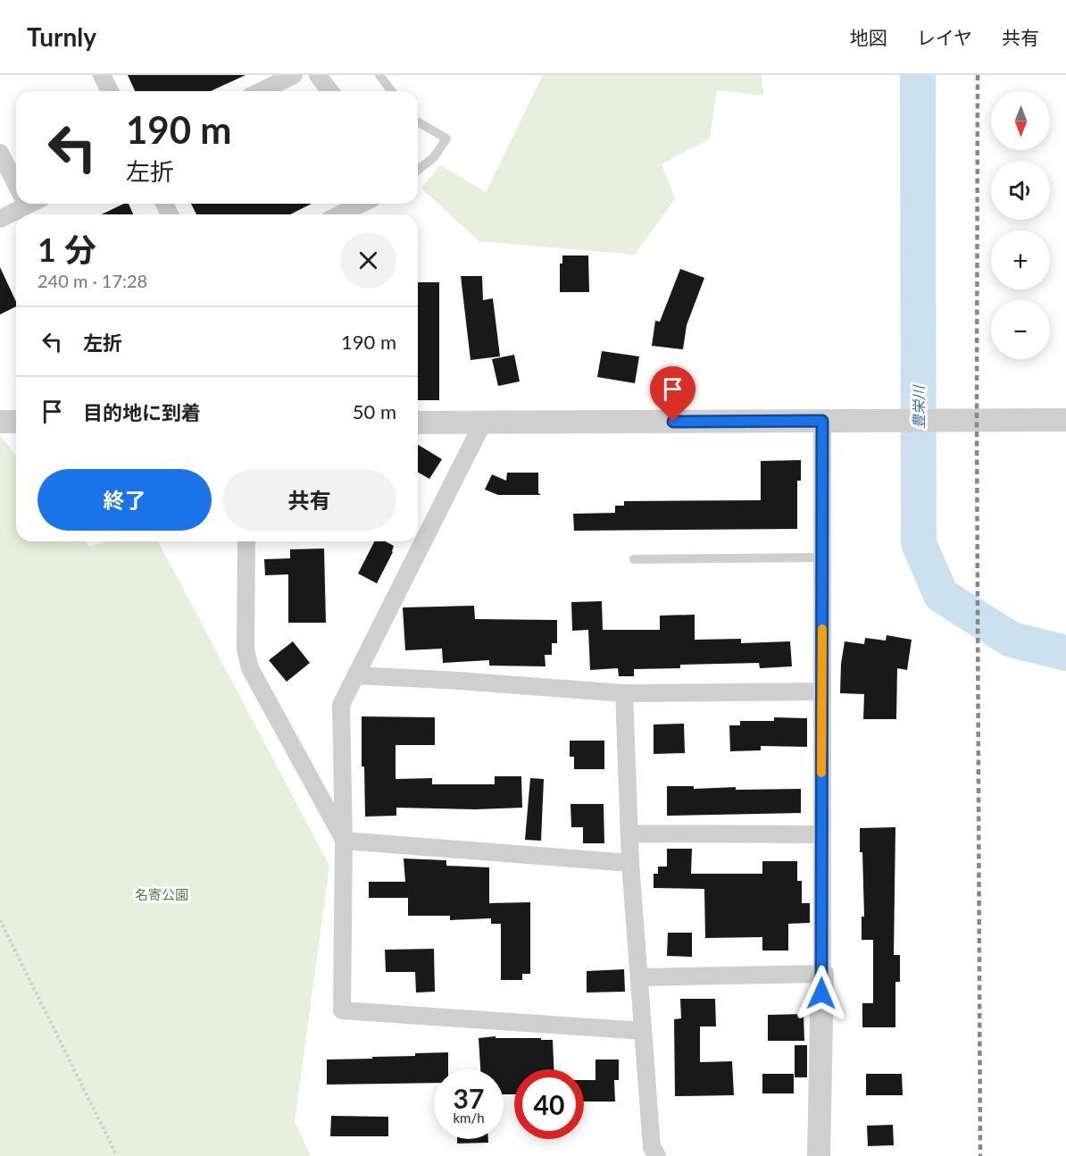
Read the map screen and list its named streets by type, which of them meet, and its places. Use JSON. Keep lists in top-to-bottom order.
{
  "water": ["豊栄川"],
  "parks": ["名寄公園"],
  "north": "bottom",
  "page": {
    "header": "Turnly",
    "nav": ["地図", "レイヤ", "共有"],
    "map_buttons": ["+", "−"],
    "turn": ["190 m", "左折"],
    "heading": ["1 分", "240 m · 17:28"],
    "list": [
      {
        "name": "左折",
        "value": "190 m"
      },
      {
        "name": "目的地に到着",
        "value": "50 m"
      }
    ],
    "buttons": ["終了", "共有"],
    "speed": "37 km/h",
    "limit": "40"
  }
}
